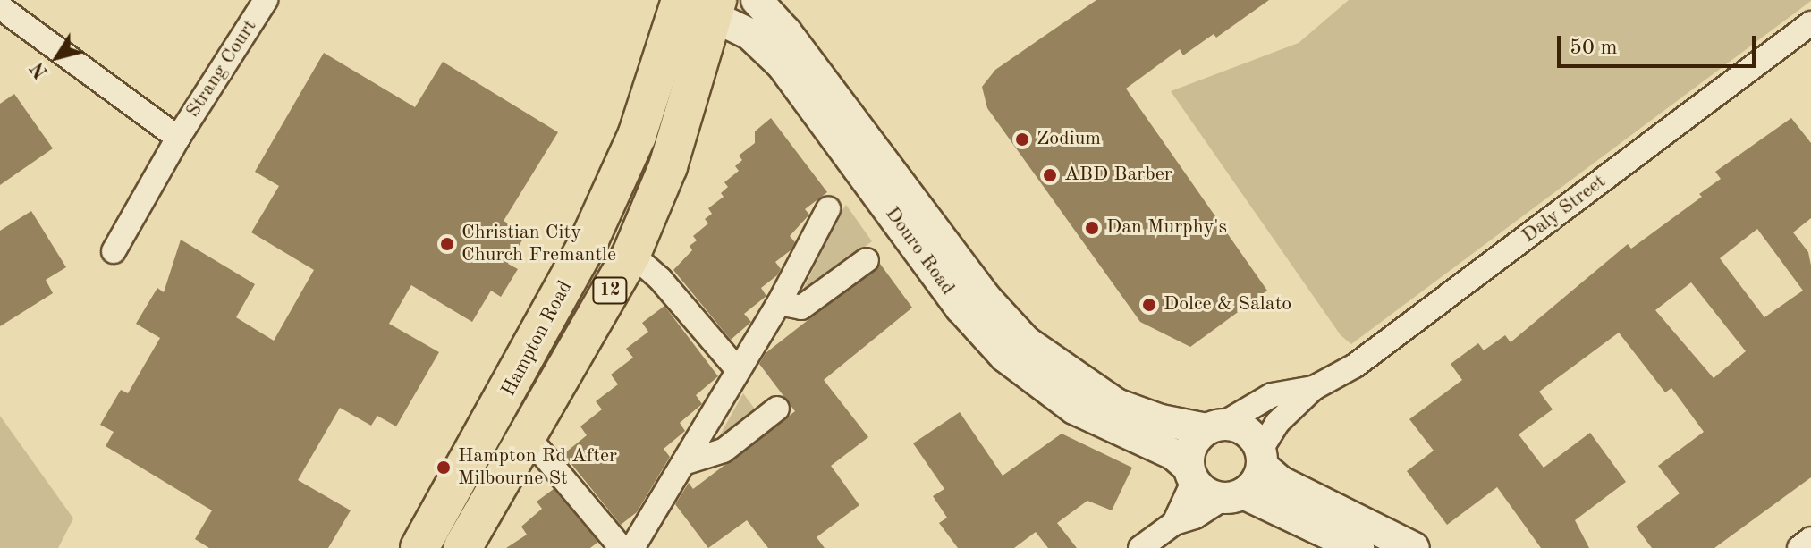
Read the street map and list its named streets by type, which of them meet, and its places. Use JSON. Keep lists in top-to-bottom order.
{
  "streets": {
    "main road": ["12", "Hampton Road"],
    "street": ["Strang Court", "Daly Street", "Douro Road"]
  },
  "crossings": [
    ["Daly Street", "Douro Road"],
    ["Douro Road", "Hampton Road"]
  ],
  "places": [
    "Zodium",
    "ABD Barber",
    "Dan Murphy's",
    "Christian City Church Fremantle",
    "Dolce & Salato",
    "Hampton Rd After Milbourne St"
  ],
  "scale_bar": "50 m",
  "north": "bottom left"
}
